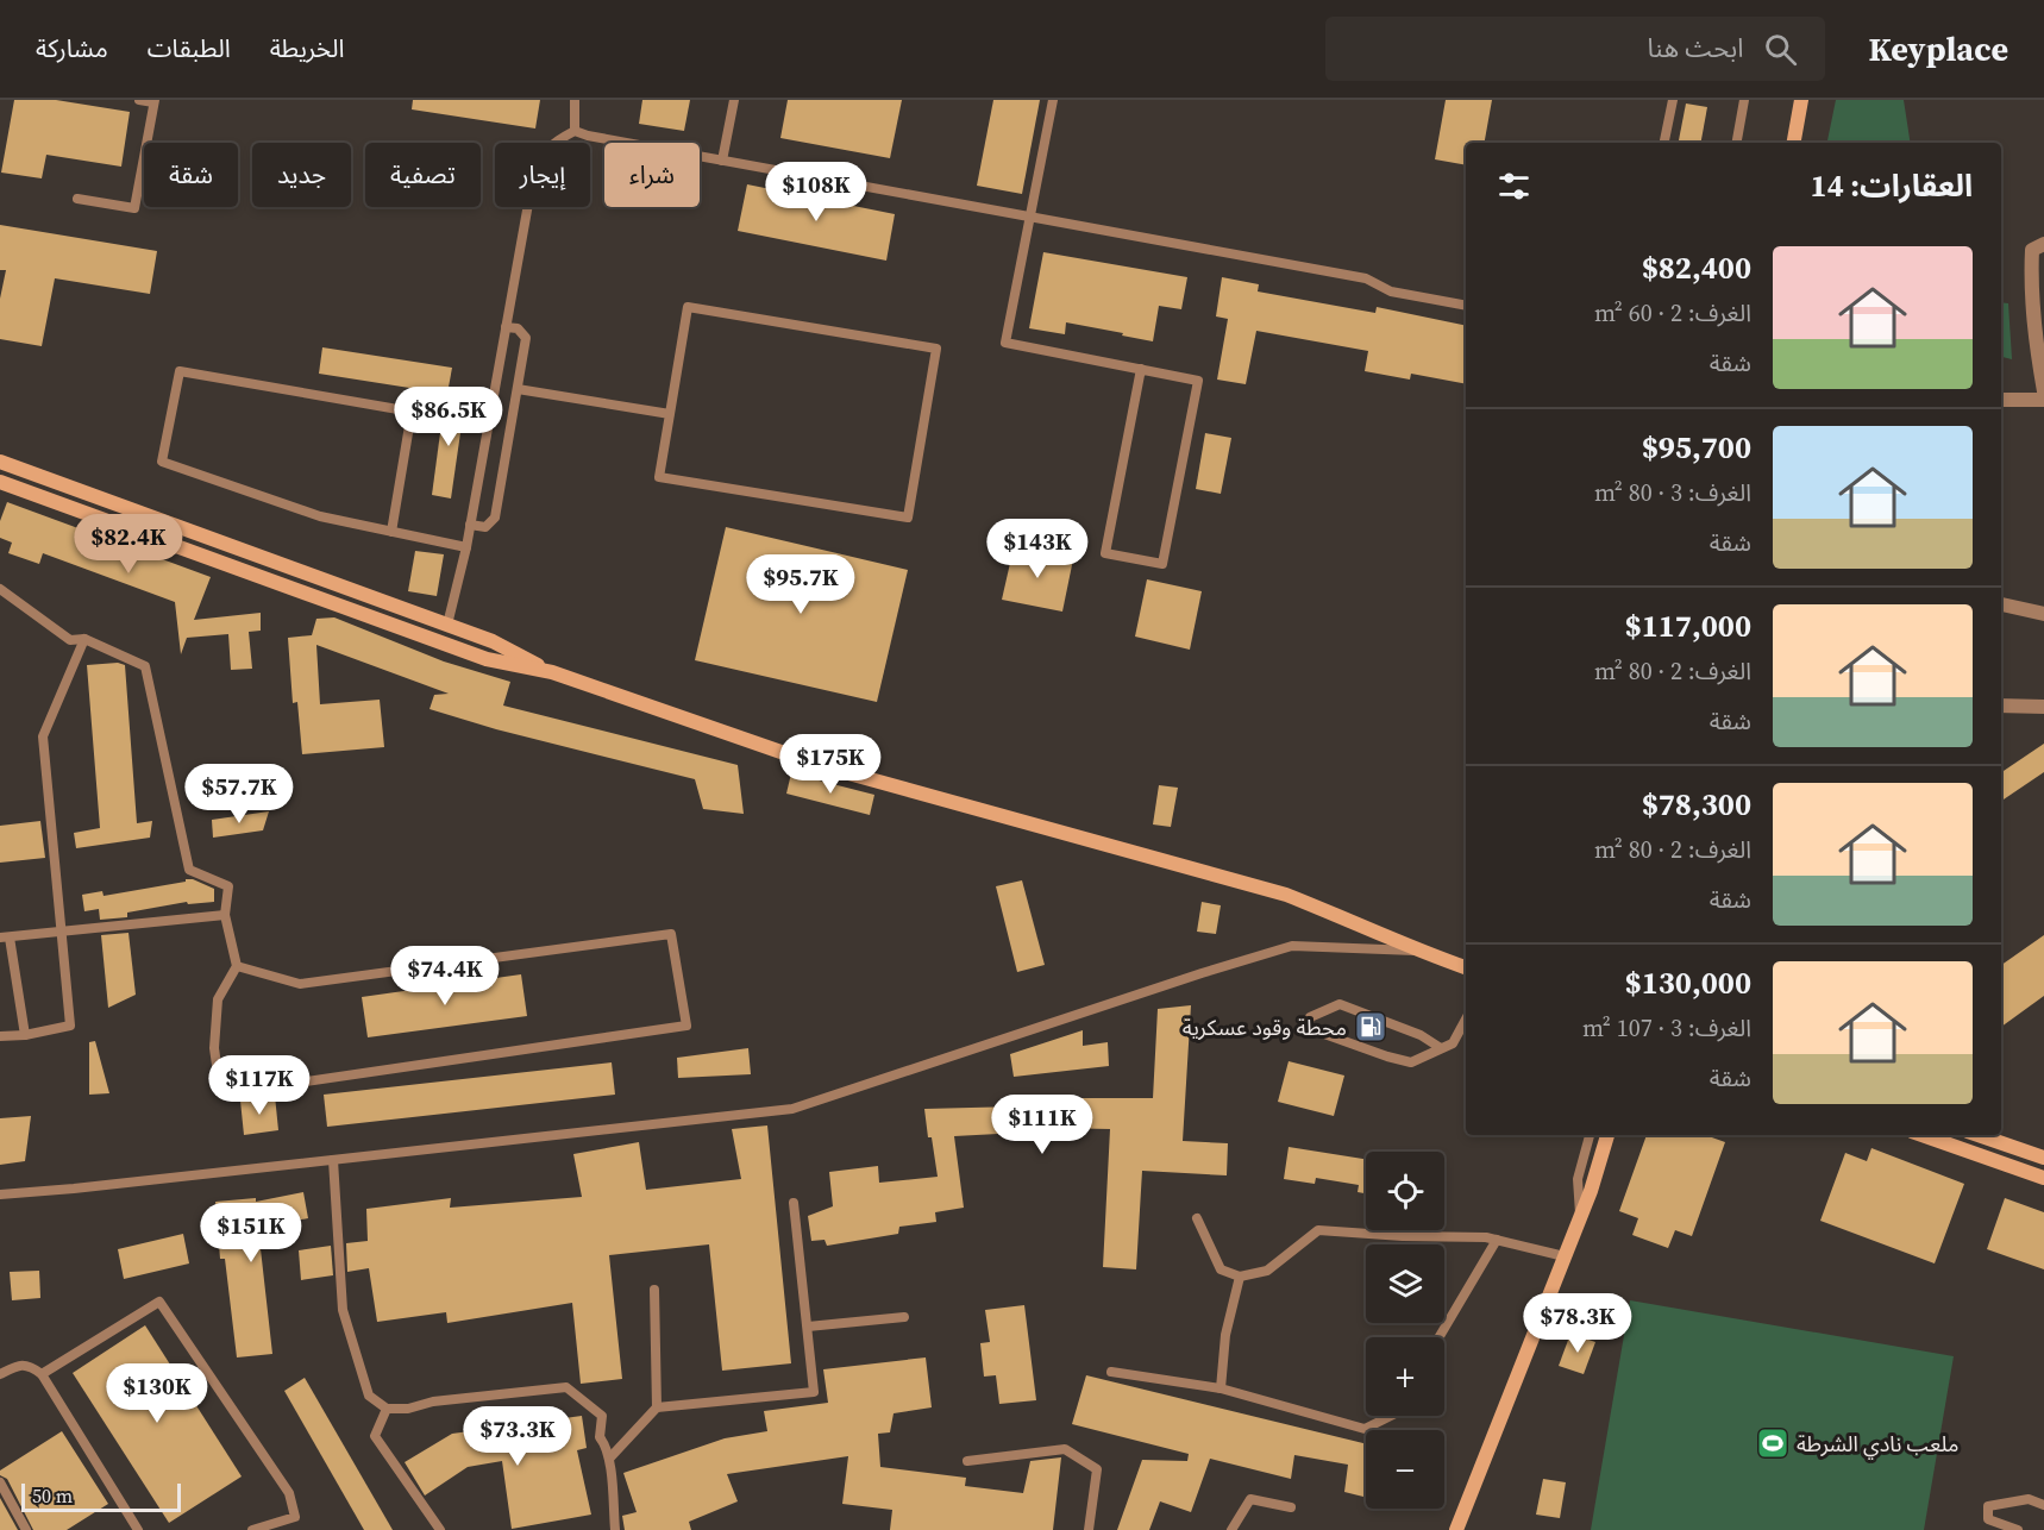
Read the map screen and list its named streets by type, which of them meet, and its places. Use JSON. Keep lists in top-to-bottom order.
{
  "places": {
    "fuel station": ["محطة وقود عسكرية"],
    "sports": ["ملعب نادي الشرطة"]
  },
  "scale_bar": "50 m",
  "page": {
    "header": "Keyplace",
    "search": "ابحث هنا",
    "nav": ["الخريطة", "الطبقات", "مشاركة"],
    "chip": [
      "شراء",
      "إيجار",
      "تصفية",
      "جديد",
      "شقة"
    ],
    "heading": "العقارات: 14",
    "price": [
      "$108K",
      "$86.5K",
      "$82.4K",
      "$143K",
      "$95.7K",
      "$175K",
      "$57.7K",
      "$74.4K",
      "$117K",
      "$111K",
      "$151K",
      "$78.3K",
      "$130K",
      "$73.3K"
    ],
    "list": [
      {
        "name": "$82,400",
        "note": "الغرف: 2 · 60 m² · شقة"
      },
      {
        "name": "$95,700",
        "note": "الغرف: 3 · 80 m² · شقة"
      },
      {
        "name": "$117,000",
        "note": "الغرف: 2 · 80 m² · شقة"
      },
      {
        "name": "$78,300",
        "note": "الغرف: 2 · 80 m² · شقة"
      },
      {
        "name": "$130,000",
        "note": "الغرف: 3 · 107 m² · شقة"
      }
    ],
    "map_buttons": ["+", "−"],
    "scale": "50 m"
  }
}
